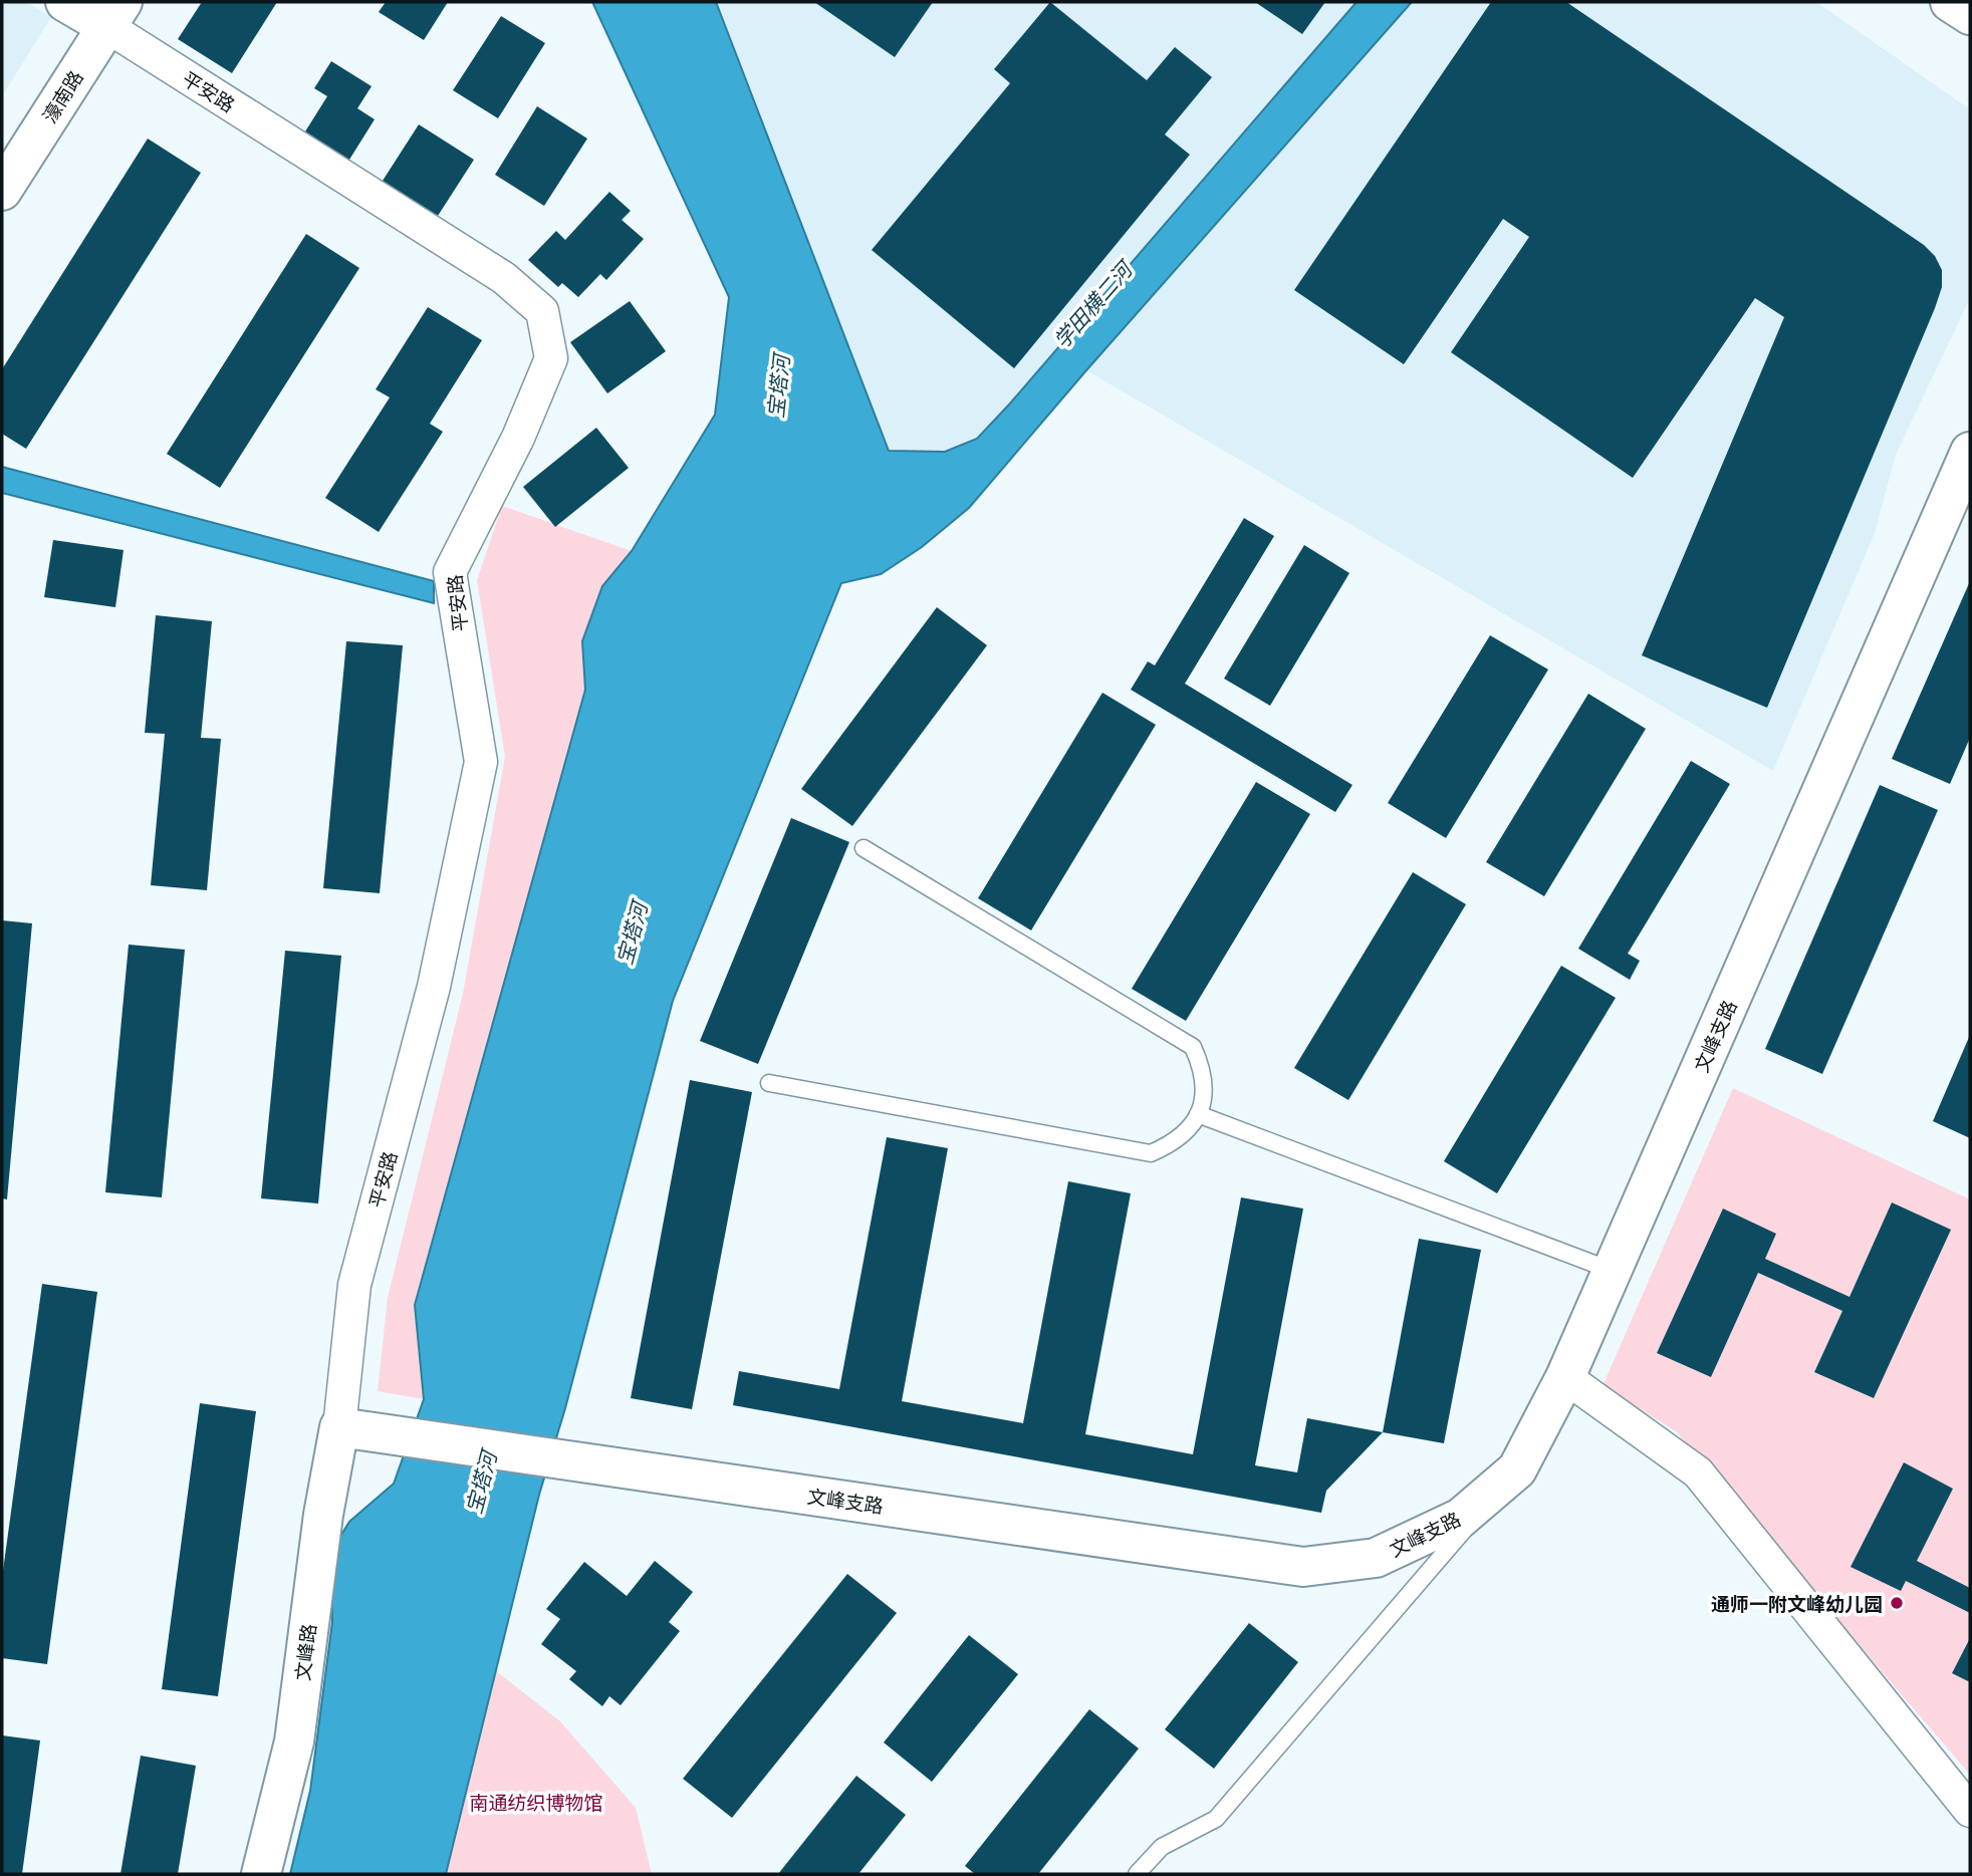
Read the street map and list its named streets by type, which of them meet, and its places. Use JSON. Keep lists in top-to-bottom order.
{
  "streets": {
    "street": [
      "平安路",
      "濠南路",
      "文峰支路",
      "文峰路"
    ]
  },
  "crossings": [
    ["平安路", "濠南路"],
    ["平安路", "文峰支路"],
    ["平安路", "文峰路"],
    ["文峰支路", "文峰路"]
  ],
  "water": ["学田横二河", "宝塔河"],
  "parks": ["南通纺织博物馆"],
  "places": ["通师一附文峰幼儿园"]
}
